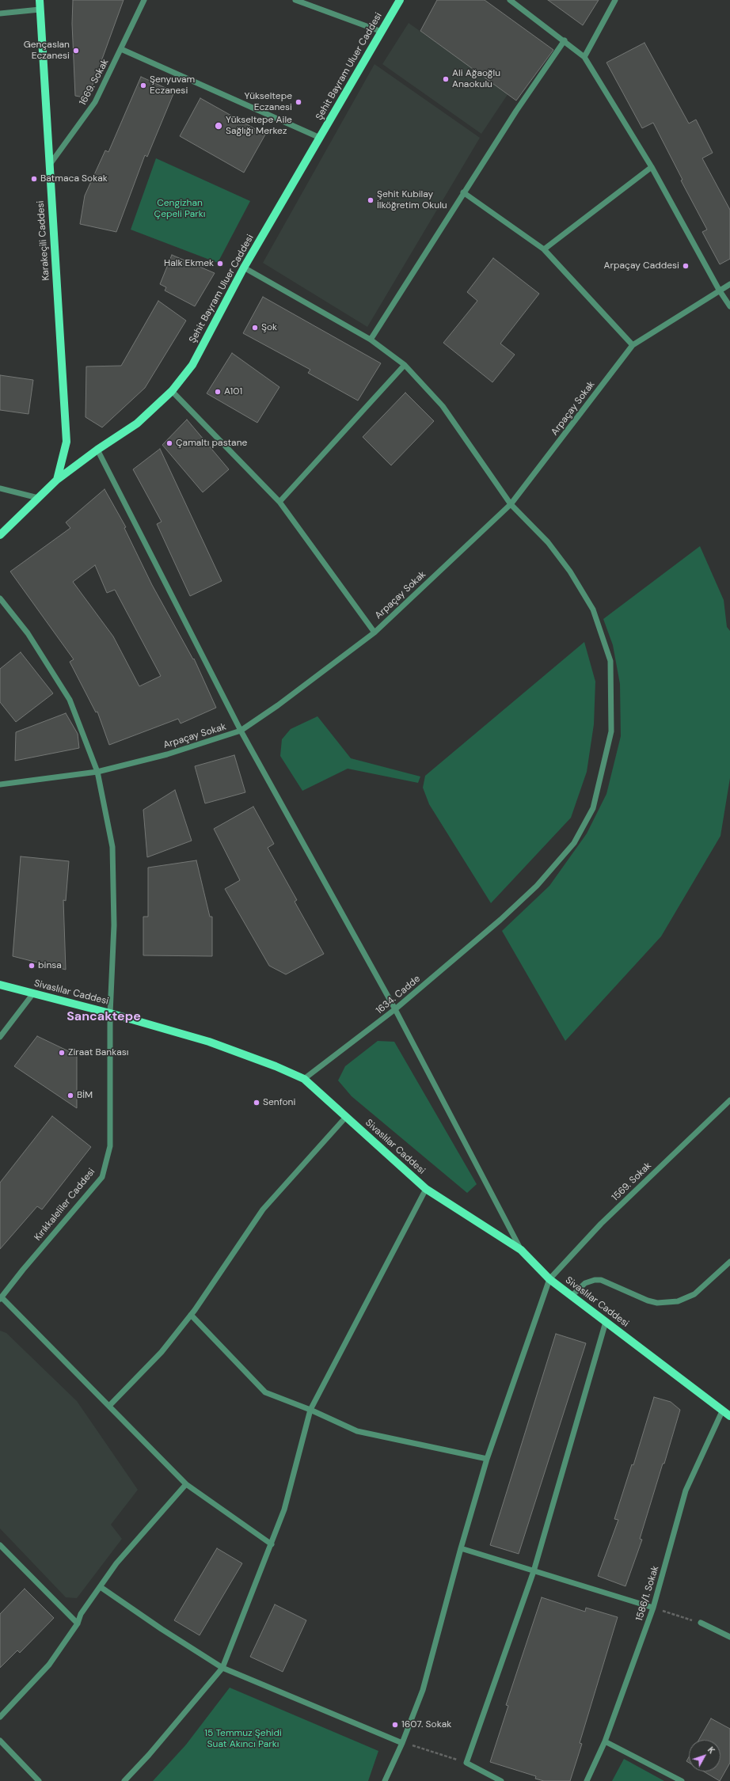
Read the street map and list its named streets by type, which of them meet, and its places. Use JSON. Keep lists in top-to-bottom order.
{
  "streets": {
    "main road": ["Şehit Bayram Uluer Caddesi", "Karakeçili Caddesi", "Sivaslılar Caddesi"],
    "street": [
      "1669. Sokak",
      "Arpaçay Sokak",
      "1634. Cadde",
      "1569. Sokak",
      "Kırıkkaleliler Caddesi",
      "1586/1. Sokak"
    ]
  },
  "crossings": [
    ["Şehit Bayram Uluer Caddesi", "Karakeçili Caddesi"],
    ["Şehit Bayram Uluer Caddesi", "1634. Cadde"],
    ["1669. Sokak", "Karakeçili Caddesi"],
    ["Arpaçay Sokak", "1634. Cadde"],
    ["Arpaçay Sokak", "Kırıkkaleliler Caddesi"],
    ["Sivaslılar Caddesi", "1634. Cadde"],
    ["Sivaslılar Caddesi", "1569. Sokak"],
    ["Sivaslılar Caddesi", "Kırıkkaleliler Caddesi"],
    ["Sivaslılar Caddesi", "1586/1. Sokak"]
  ],
  "districts": ["Sancaktepe"],
  "parks": ["Cengizhan Çepeli Parkı", "15 Temmuz Şehidi Suat Akıncı Parkı"],
  "places": [
    "Gençaslan Eczanesi",
    "Ali Ağaoğlu Anaokulu",
    "Şenyuvam Eczanesi",
    "Yükseltepe Eczanesi",
    "Yükseltepe Aile Sağlığı Merkez",
    "Batmaca Sokak",
    "Şehit Kubilay İlköğretim Okulu",
    "Halk Ekmek",
    "Arpaçay Caddesi",
    "Şok",
    "A101",
    "Çamaltı pastane",
    "binsa",
    "Ziraat Bankası",
    "BİM",
    "Senfoni",
    "1607. Sokak"
  ],
  "north": "top right"
}
